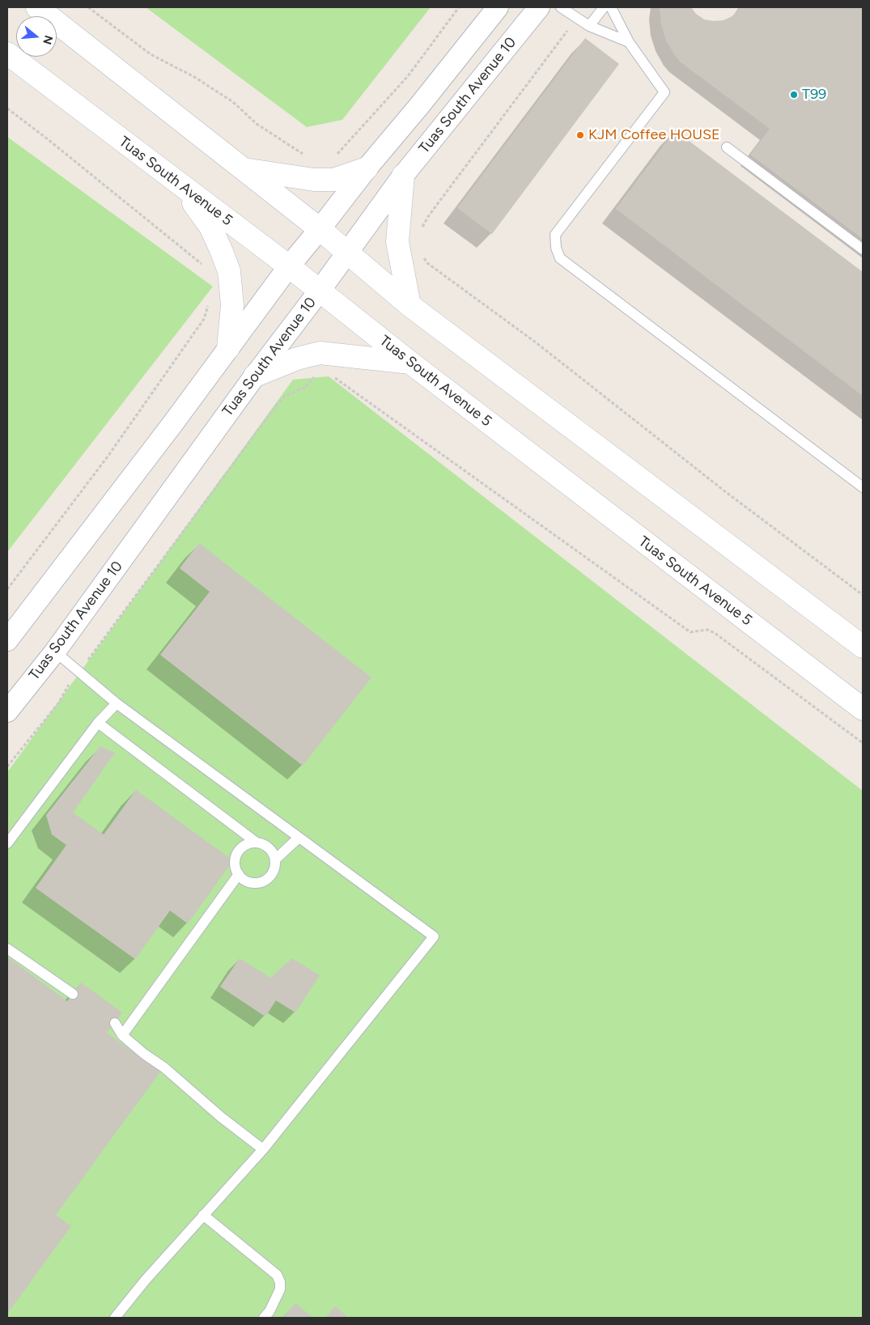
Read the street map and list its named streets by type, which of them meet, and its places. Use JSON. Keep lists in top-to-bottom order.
{
  "streets": {
    "main road": ["Tuas South Avenue 5"],
    "street": ["Tuas South Avenue 10"]
  },
  "crossings": [
    ["Tuas South Avenue 10", "Tuas South Avenue 5"]
  ],
  "places": ["T99", "KJM Coffee HOUSE"],
  "north": "right"
}
